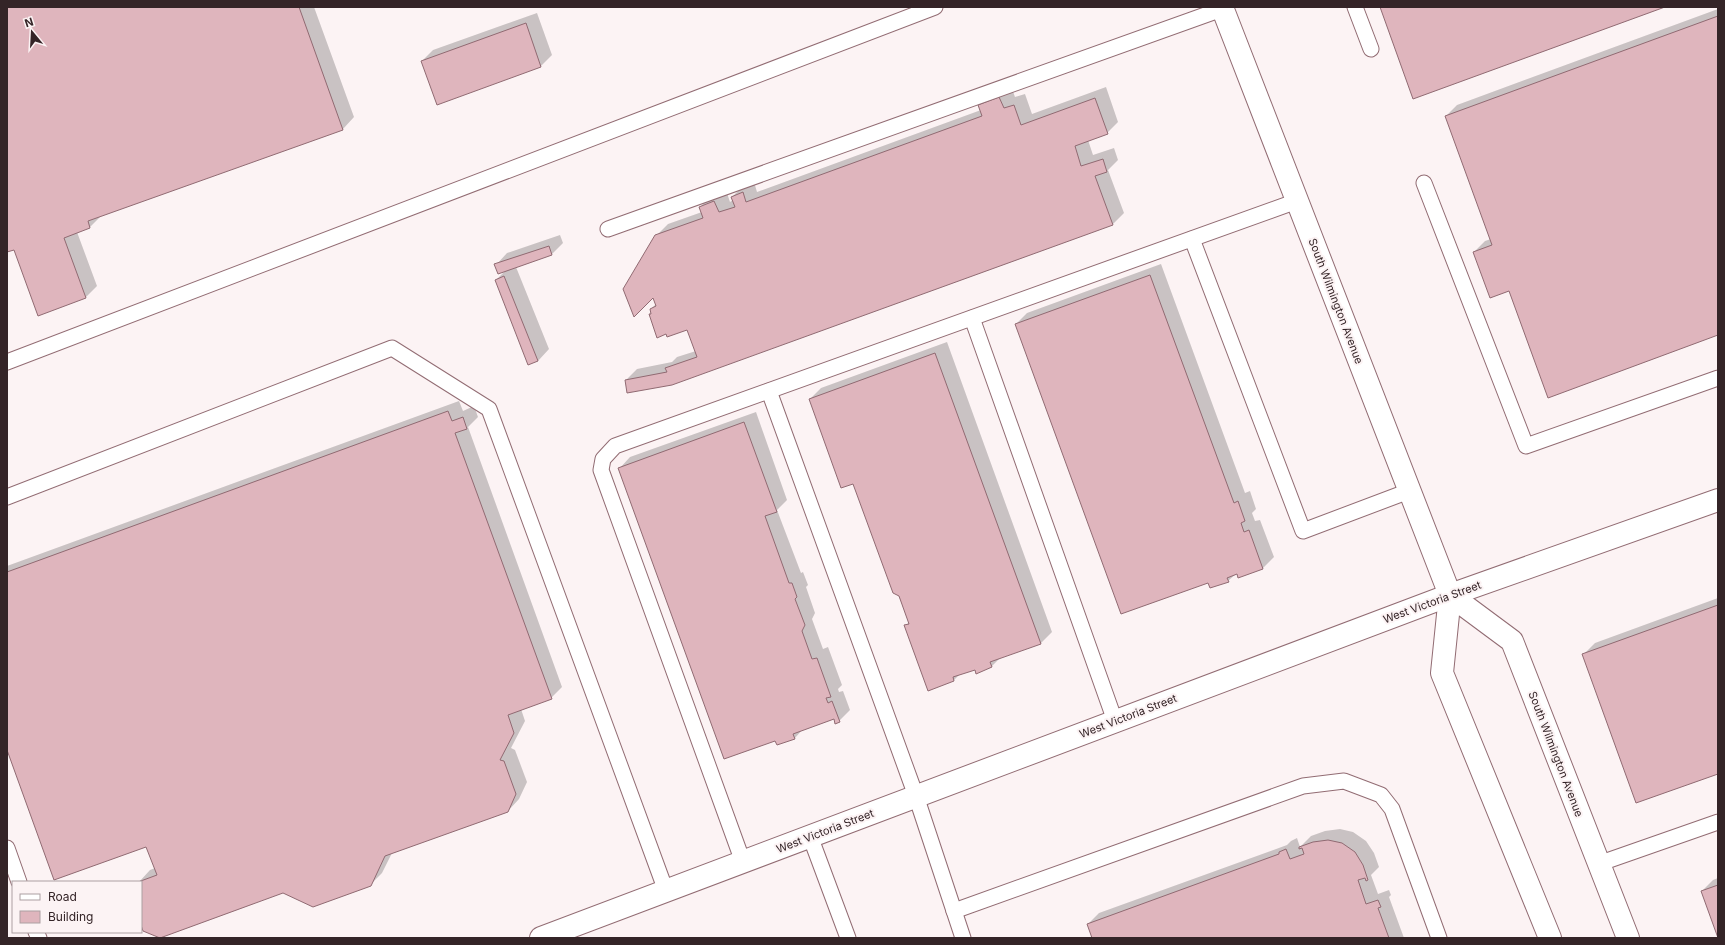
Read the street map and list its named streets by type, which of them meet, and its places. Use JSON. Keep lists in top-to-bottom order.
{
  "streets": {
    "main road": ["South Wilmington Avenue", "West Victoria Street"]
  },
  "crossings": [
    ["South Wilmington Avenue", "West Victoria Street"]
  ],
  "legend": ["Road", "Building"],
  "north": "top"
}
